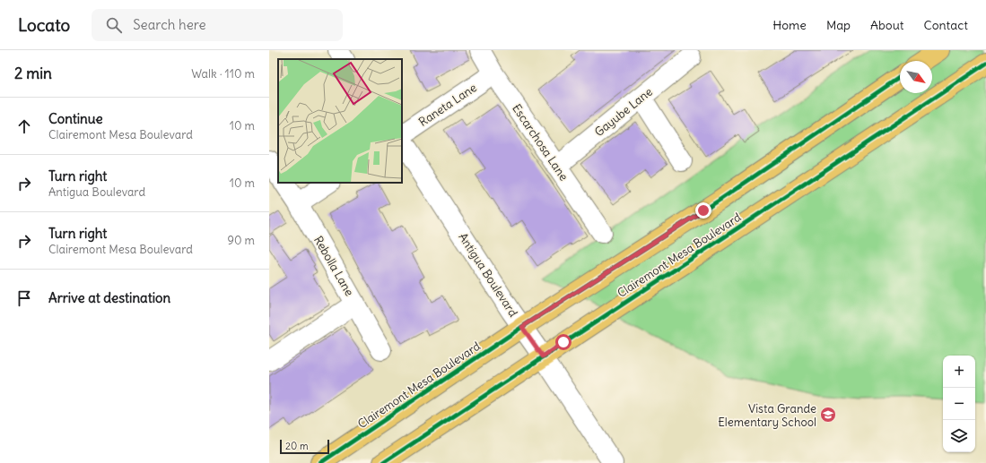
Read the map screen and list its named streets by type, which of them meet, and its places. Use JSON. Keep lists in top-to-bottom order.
{
  "streets": {
    "main road": ["Clairemont Mesa Boulevard"],
    "street": [
      "Raneta Lane",
      "Gayube Lane",
      "Escarchosa Lane",
      "Rebolla Lane",
      "Antigua Boulevard"
    ]
  },
  "crossings": [
    ["Raneta Lane", "Escarchosa Lane"],
    ["Gayube Lane", "Escarchosa Lane"],
    ["Clairemont Mesa Boulevard", "Antigua Boulevard"]
  ],
  "places": {
    "school or university": ["Vista Grande Elementary School"]
  },
  "scale_bar": "20 m",
  "north": "bottom right",
  "page": {
    "header": "Locato",
    "search": "Search here",
    "nav": [
      "Home",
      "Map",
      "About",
      "Contact"
    ],
    "heading": ["2 min", "Walk · 110 m"],
    "list": [
      ["Continue", "Clairemont Mesa Boulevard", "10 m"],
      ["Turn right", "Antigua Boulevard", "10 m"],
      ["Turn right", "Clairemont Mesa Boulevard", "90 m"],
      "Arrive at destination"
    ],
    "map_buttons": ["+", "−"],
    "scale": "20 m"
  }
}
